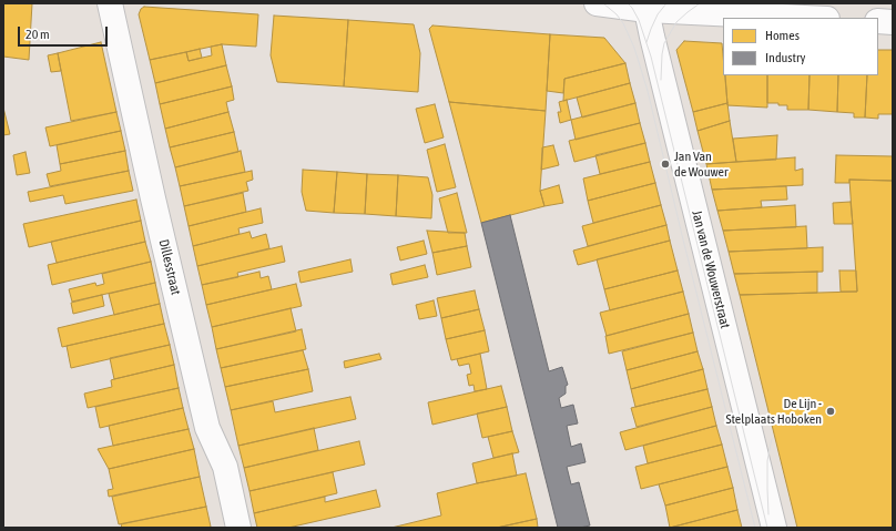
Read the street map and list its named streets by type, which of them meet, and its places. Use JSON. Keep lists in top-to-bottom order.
{
  "streets": {
    "street": ["Dillesstraat", "Jan van de Wouwerstraat"]
  },
  "places": ["Jan Van de Wouwer", "De Lijn - Stelplaats Hoboken"],
  "legend": ["Homes", "Industry"],
  "scale_bar": "20 m"
}
